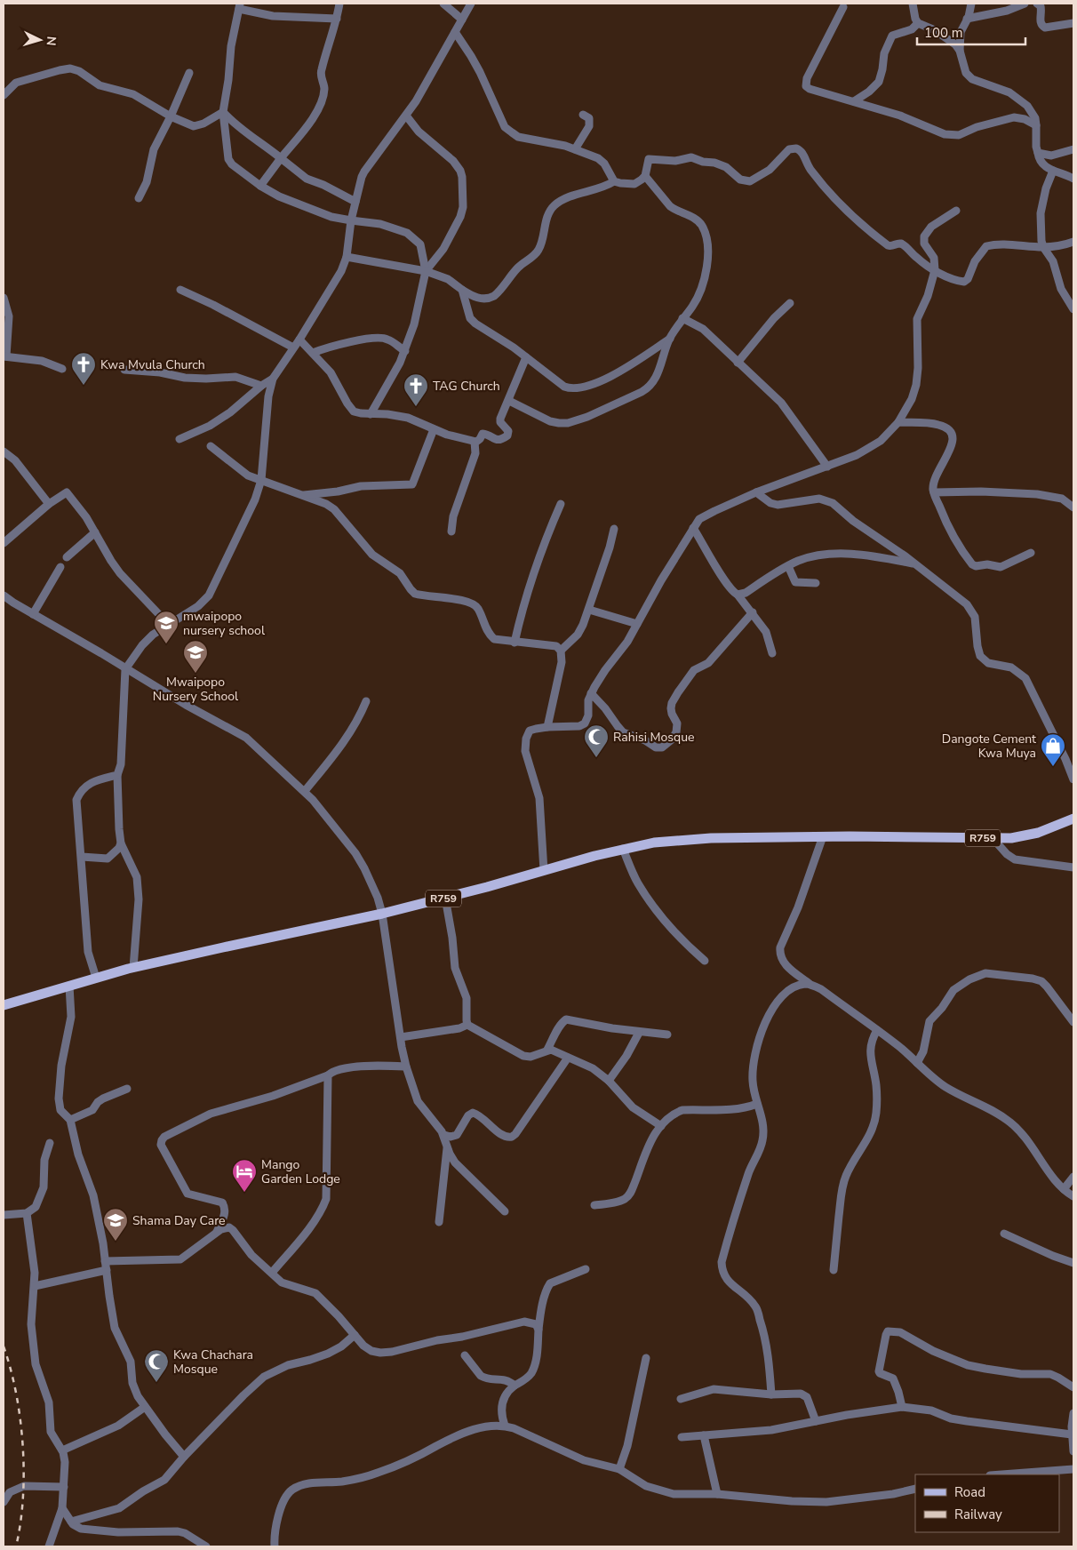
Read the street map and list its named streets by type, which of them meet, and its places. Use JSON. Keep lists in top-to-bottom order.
{
  "streets": {
    "main road": ["R759"]
  },
  "places": {
    "church": ["Kwa Mvula Church", "TAG Church"],
    "school or university": ["mwaipopo nursery school", "Mwaipopo Nursery School", "Shama Day Care"],
    "mosque": ["Rahisi Mosque", "Kwa Chachara Mosque"],
    "shop": ["Dangote Cement Kwa Muya"],
    "hotel": ["Mango Garden Lodge"]
  },
  "legend": ["Road", "Railway"],
  "scale_bar": "100 m",
  "north": "right"
}
